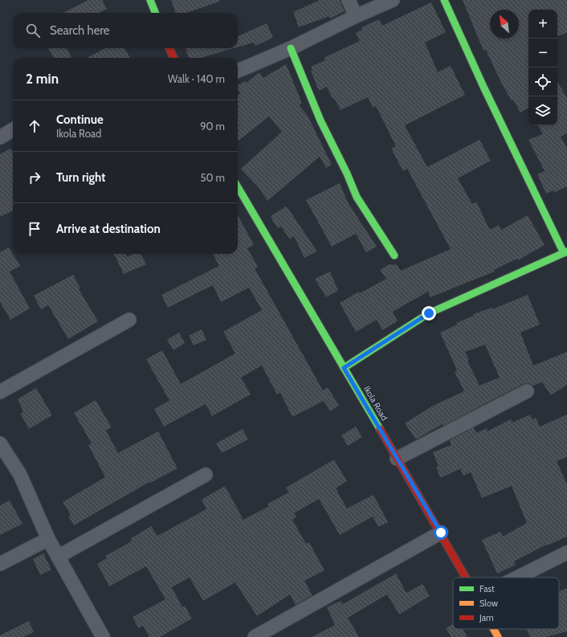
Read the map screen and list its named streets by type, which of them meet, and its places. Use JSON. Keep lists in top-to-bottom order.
{
  "streets": {
    "street": ["Ikola Road"]
  },
  "legend": ["Fast", "Slow", "Jam"],
  "north": "top left",
  "page": {
    "map_buttons": ["+", "−"],
    "search": "Search here",
    "heading": ["2 min", "Walk · 140 m"],
    "list": [
      ["Continue", "Ikola Road", "90 m"],
      ["Turn right", "50 m"],
      "Arrive at destination"
    ]
  }
}
